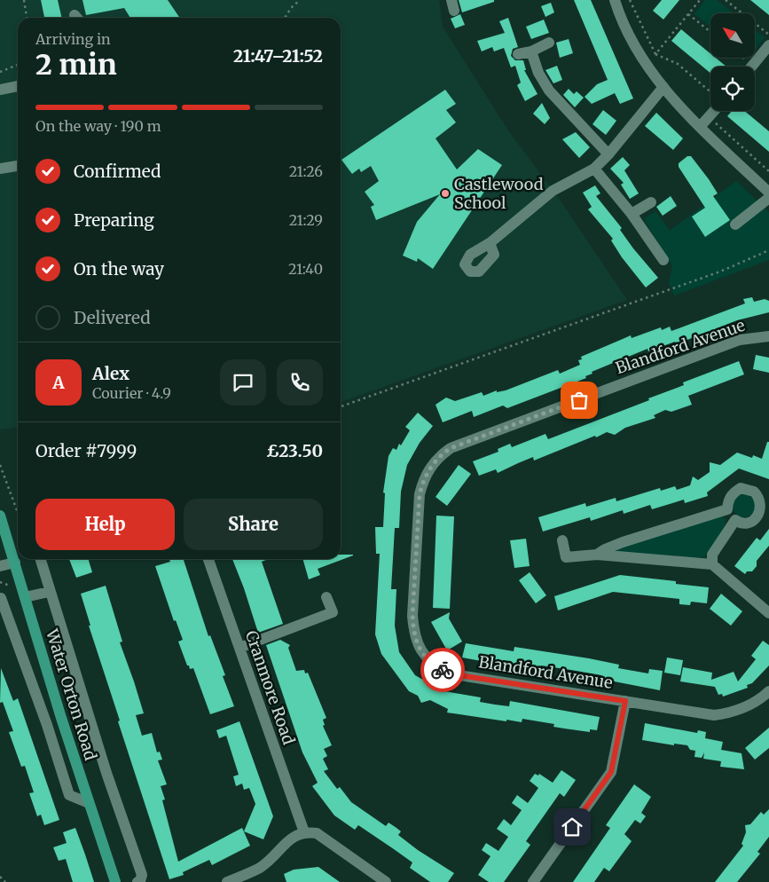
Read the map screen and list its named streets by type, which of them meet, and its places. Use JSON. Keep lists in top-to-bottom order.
{
  "streets": {
    "main road": ["Water Orton Road"],
    "street": ["Blandford Avenue", "Cranmore Road"]
  },
  "places": ["Castlewood School"],
  "north": "top left",
  "page": {
    "heading": ["2 min", "Arriving in", "21:47–21:52"],
    "panel": [
      "Alex",
      "Courier · 4.9",
      "Order #7999",
      "£23.50"
    ],
    "bar": "On the way · 190 m",
    "list": [
      ["Confirmed", "21:26"],
      ["Preparing", "21:29"],
      ["On the way", "21:40"],
      "Delivered"
    ],
    "round": "A",
    "buttons": ["Help", "Share"]
  }
}
